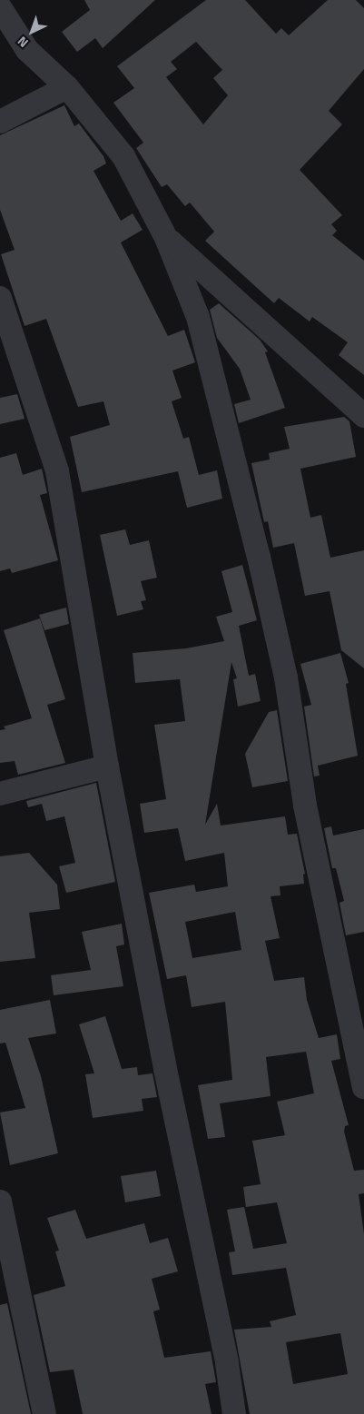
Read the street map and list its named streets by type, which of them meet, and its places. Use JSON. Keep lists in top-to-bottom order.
{
  "north": "bottom left"
}
